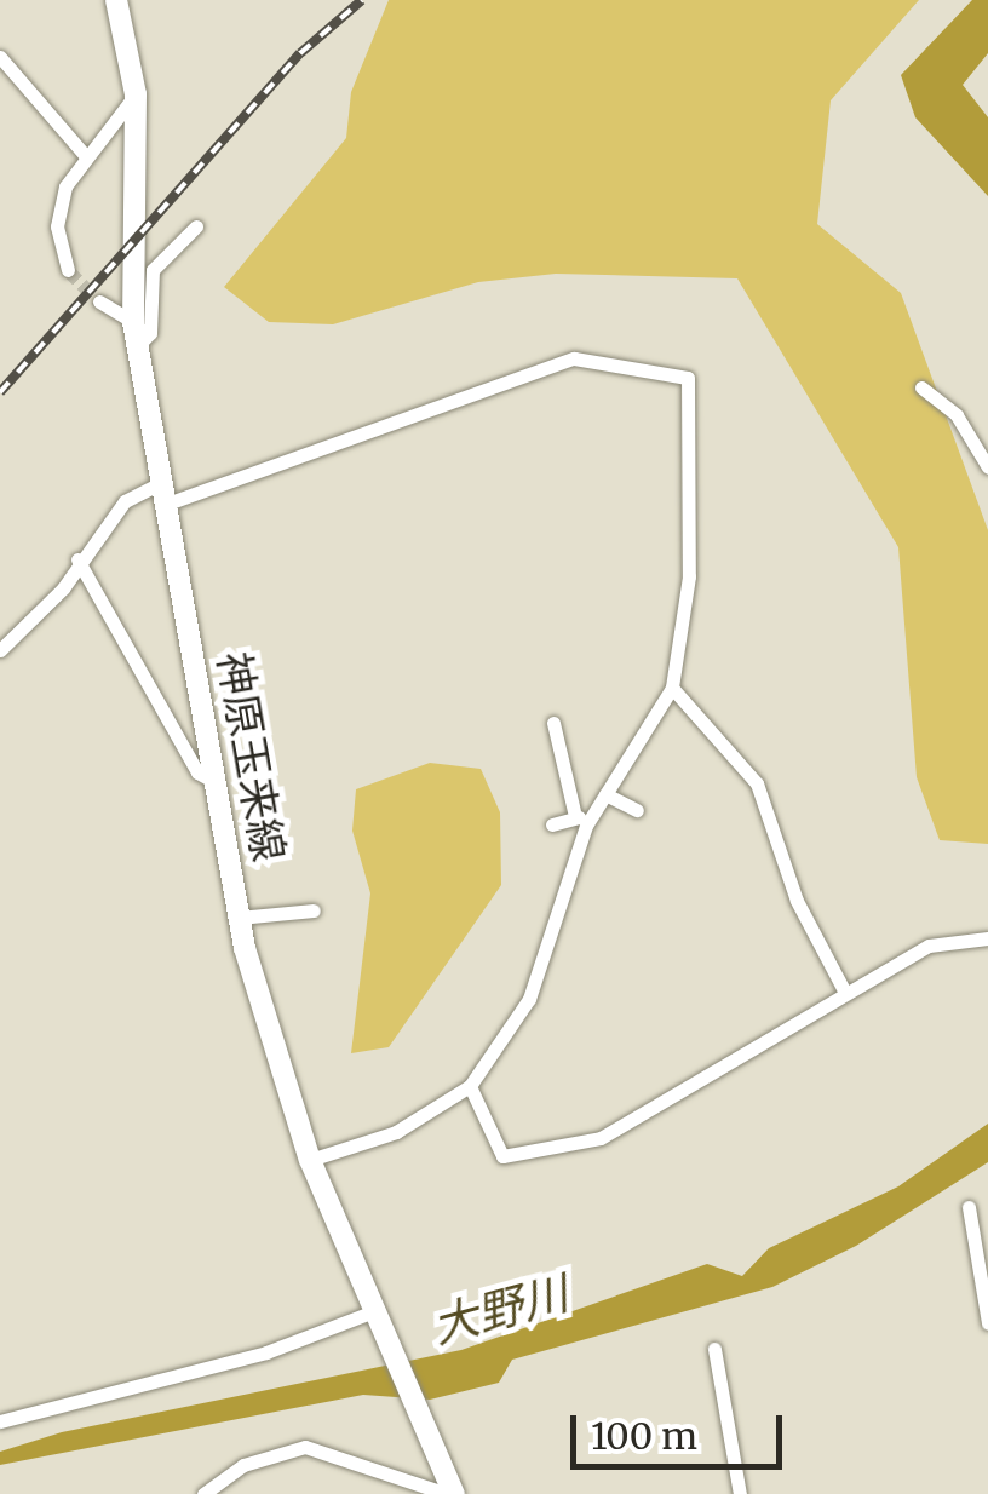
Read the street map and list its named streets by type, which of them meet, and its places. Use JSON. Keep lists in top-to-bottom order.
{
  "streets": {
    "main road": ["神原玉来線"]
  },
  "water": ["大野川"],
  "scale_bar": "100 m"
}
